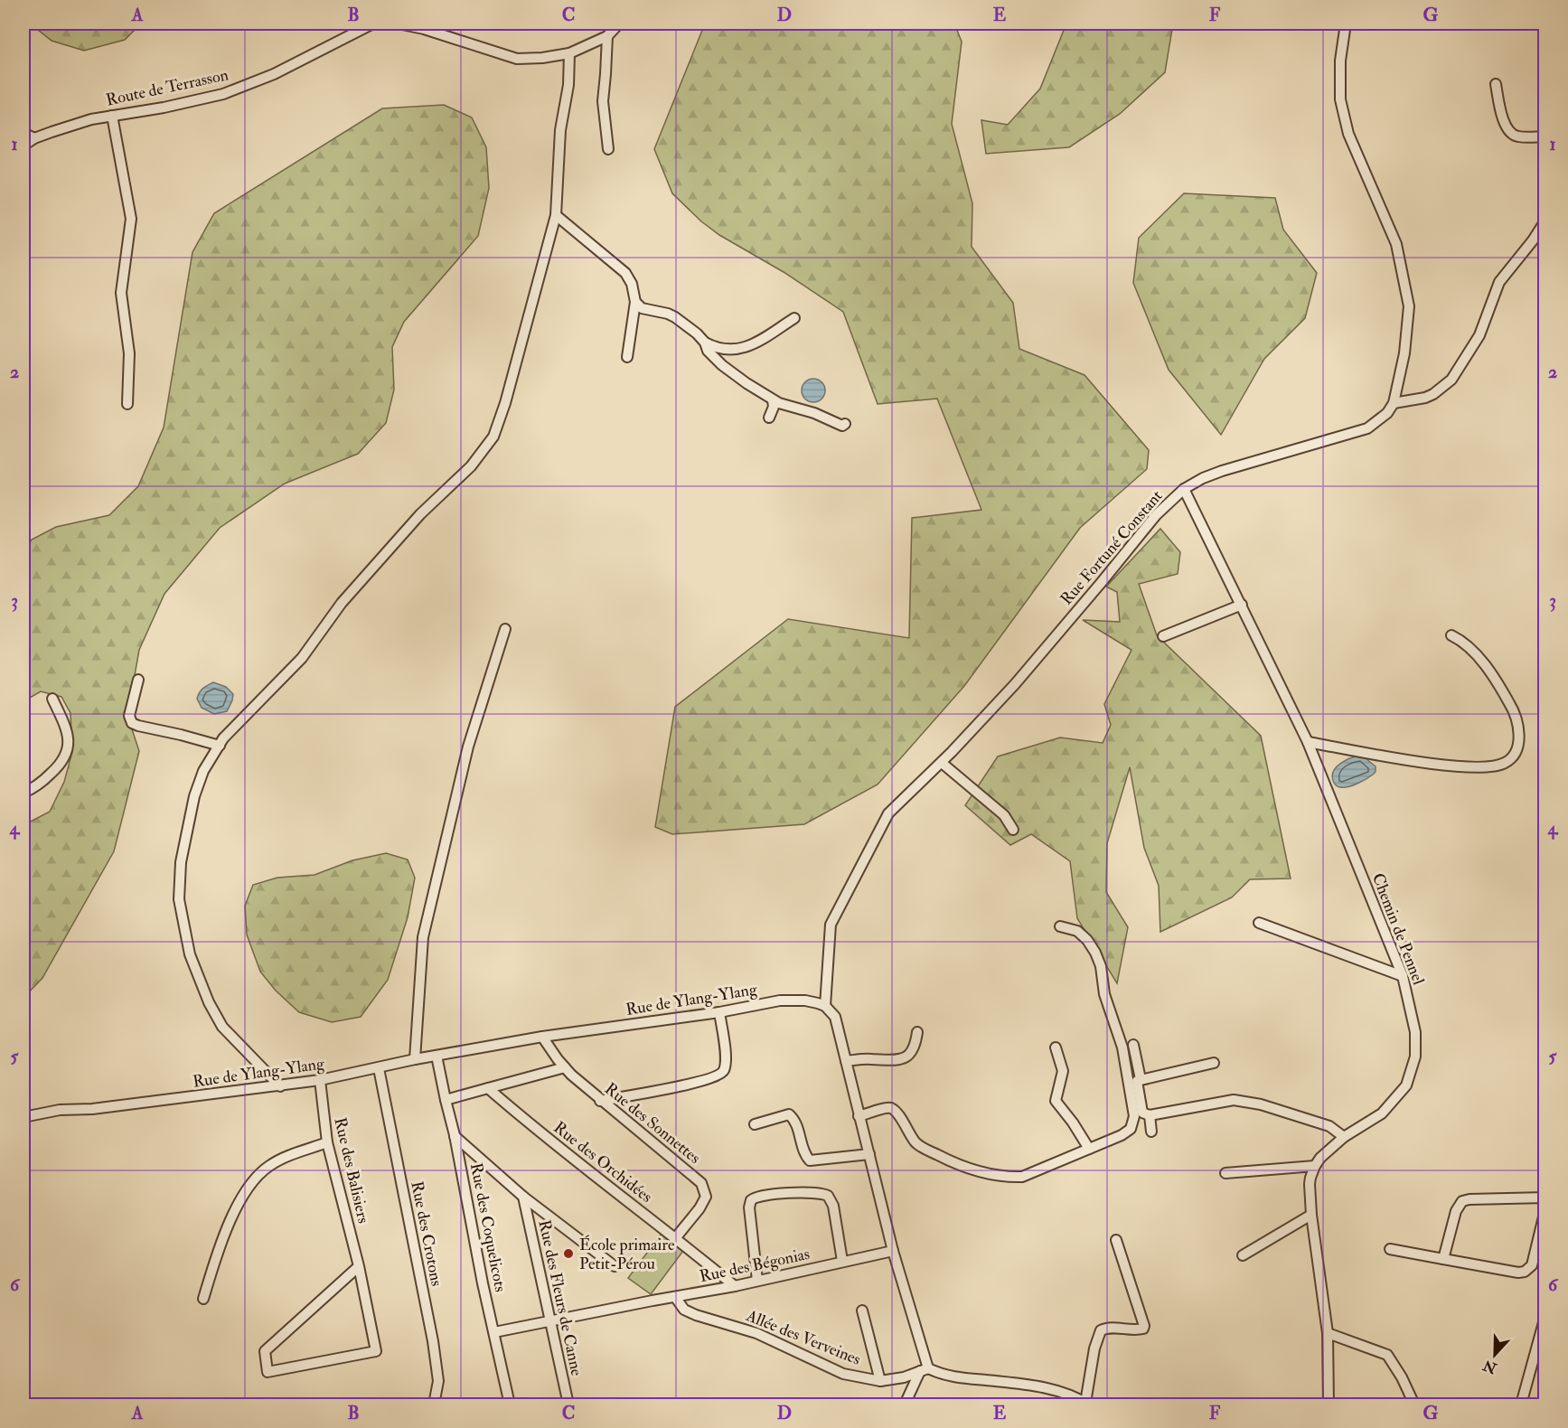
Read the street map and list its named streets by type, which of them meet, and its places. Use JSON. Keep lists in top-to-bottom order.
{
  "streets": {
    "street": [
      "Route de Terrasson",
      "Rue Fortuné Constant",
      "Chemin de Pennel",
      "Rue de Ylang-Ylang",
      "Rue des Sonnettes",
      "Rue des Orchidées",
      "Rue des Balisiers",
      "Rue des Coquelicots",
      "Rue des Crotons",
      "Rue des Bégonias",
      "Rue des Fleurs de Canne",
      "Allée des Verveines"
    ]
  },
  "crossings": [
    ["Rue Fortuné Constant", "Chemin de Pennel"],
    ["Rue Fortuné Constant", "Rue de Ylang-Ylang"],
    ["Rue de Ylang-Ylang", "Rue des Sonnettes"],
    ["Rue de Ylang-Ylang", "Rue des Balisiers"],
    ["Rue de Ylang-Ylang", "Rue des Coquelicots"],
    ["Rue de Ylang-Ylang", "Rue des Crotons"],
    ["Rue des Sonnettes", "Rue des Orchidées"],
    ["Rue des Orchidées", "Rue des Bégonias"],
    ["Rue des Coquelicots", "Rue des Bégonias"],
    ["Rue des Bégonias", "Rue des Fleurs de Canne"],
    ["Rue des Bégonias", "Allée des Verveines"]
  ],
  "places": ["École primaire Petit-Pérou"],
  "north": "bottom",
  "grid": {
    "columns": [
      "A",
      "B",
      "C",
      "D",
      "E",
      "F",
      "G"
    ],
    "rows": [
      "1",
      "2",
      "3",
      "4",
      "5",
      "6"
    ]
  }
}
